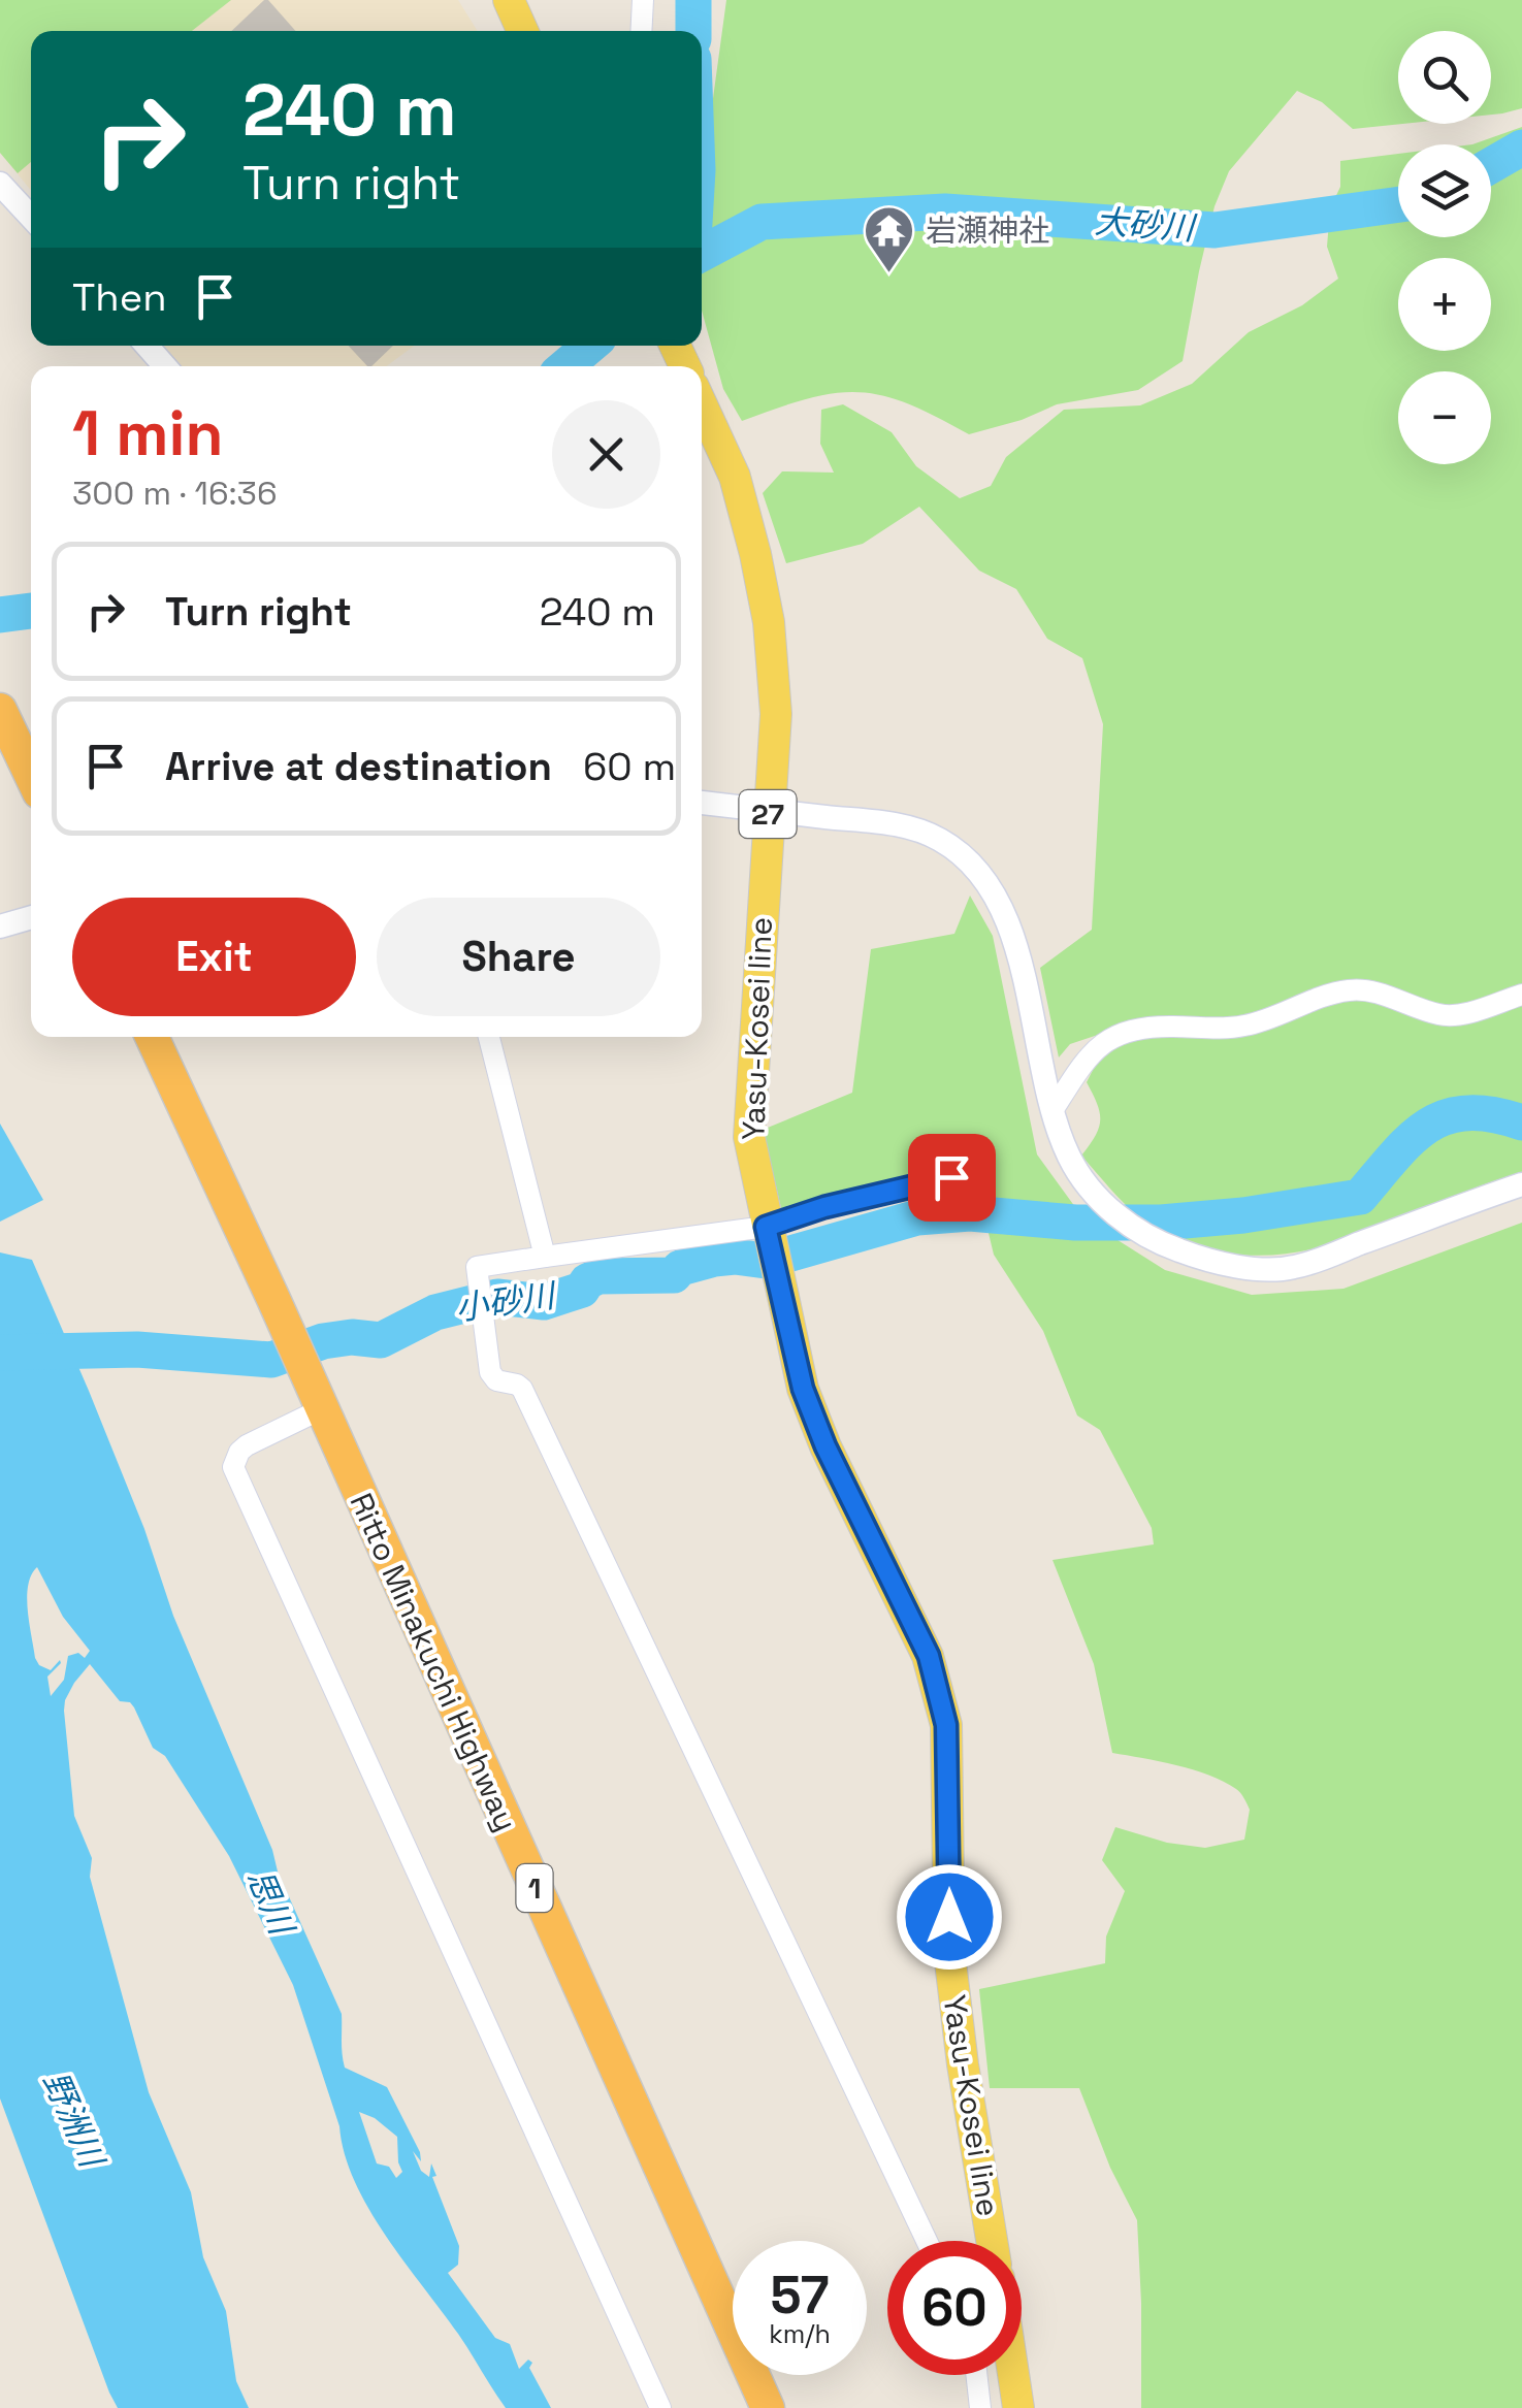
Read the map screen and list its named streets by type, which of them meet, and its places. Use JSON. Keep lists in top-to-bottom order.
{
  "streets": {
    "highway": ["Ritto Minakuchi Highway", "1"],
    "main road": ["27", "Yasu-Kosei line"]
  },
  "water": [
    "大砂川",
    "小砂川",
    "思川",
    "野洲川"
  ],
  "places": {
    "temple": ["岩瀬神社"]
  },
  "page": {
    "map_buttons": ["+", "−"],
    "turn": ["240 m", "Turn right"],
    "then": "Then",
    "heading": ["1 min", "300 m · 16:36"],
    "list": [
      {
        "name": "Turn right",
        "value": "240 m"
      },
      {
        "name": "Arrive at destination",
        "value": "60 m"
      }
    ],
    "buttons": ["Exit", "Share"],
    "speed": "57 km/h",
    "limit": "60"
  }
}
